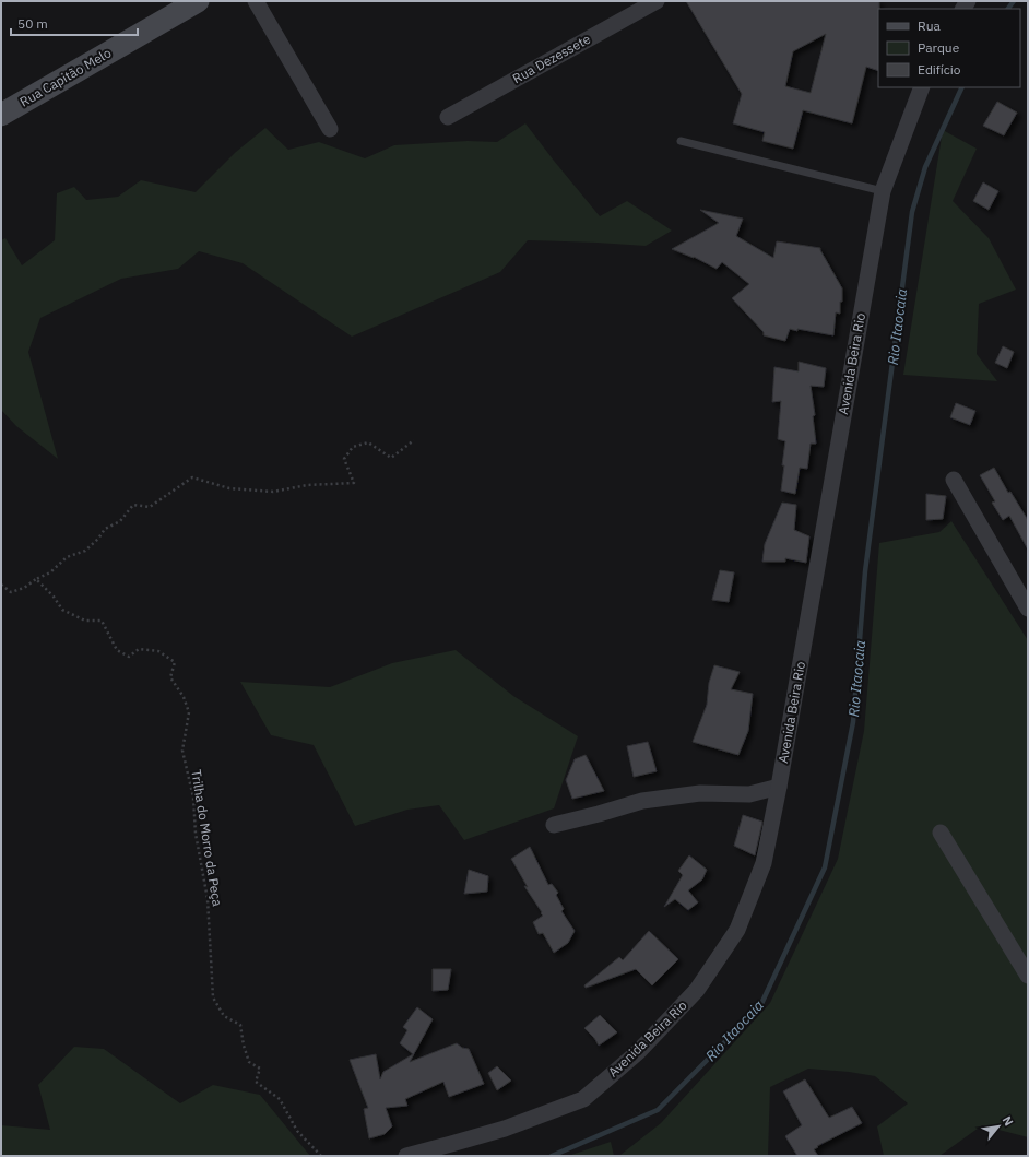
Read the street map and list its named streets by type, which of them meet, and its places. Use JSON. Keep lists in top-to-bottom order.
{
  "streets": {
    "main road": ["Rua Capitão Melo"],
    "street": ["Rua Dezessete", "Avenida Beira Rio"],
    "path": ["Trilha do Morro da Peça"]
  },
  "water": ["Rio Itaocaia"],
  "legend": ["Rua", "Parque", "Edifício"],
  "scale_bar": "50 m",
  "north": "top right"
}
